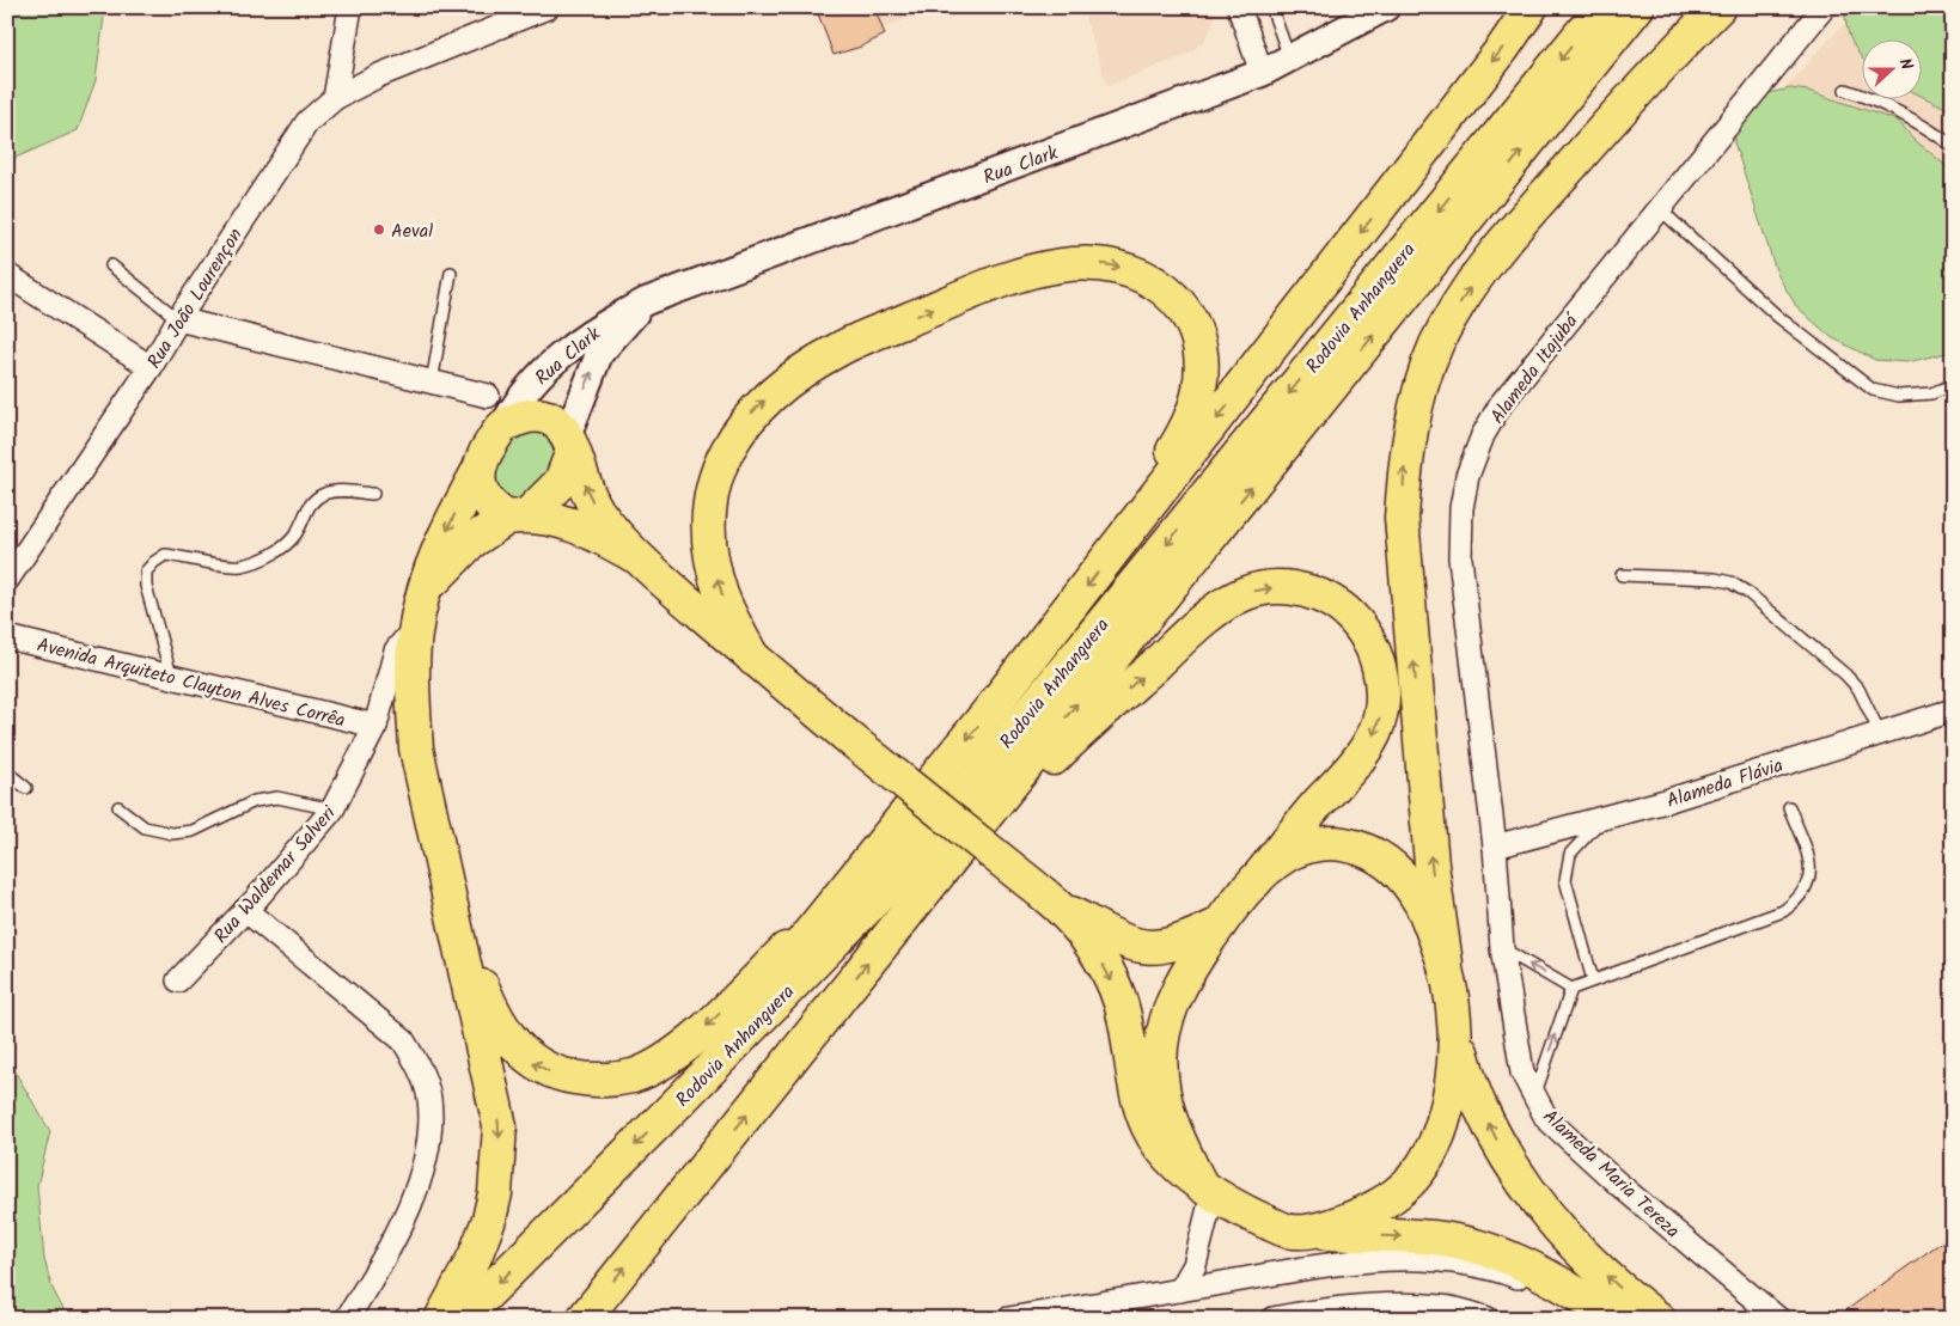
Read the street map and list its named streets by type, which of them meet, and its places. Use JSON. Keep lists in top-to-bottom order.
{
  "streets": {
    "main road": ["Rodovia Anhanguera"],
    "street": [
      "Rua Clark",
      "Rua João Lourençon",
      "Alameda Itajubá",
      "Avenida Arquiteto Clayton Alves Corrêa",
      "Alameda Flávia",
      "Rua Waldemar Salveri",
      "Alameda Maria Tereza"
    ]
  },
  "crossings": [
    ["Alameda Itajubá", "Alameda Flávia"],
    ["Alameda Itajubá", "Alameda Maria Tereza"],
    ["Avenida Arquiteto Clayton Alves Corrêa", "Rua Waldemar Salveri"],
    ["Alameda Flávia", "Alameda Maria Tereza"]
  ],
  "places": ["Aeval"],
  "north": "right"
}
